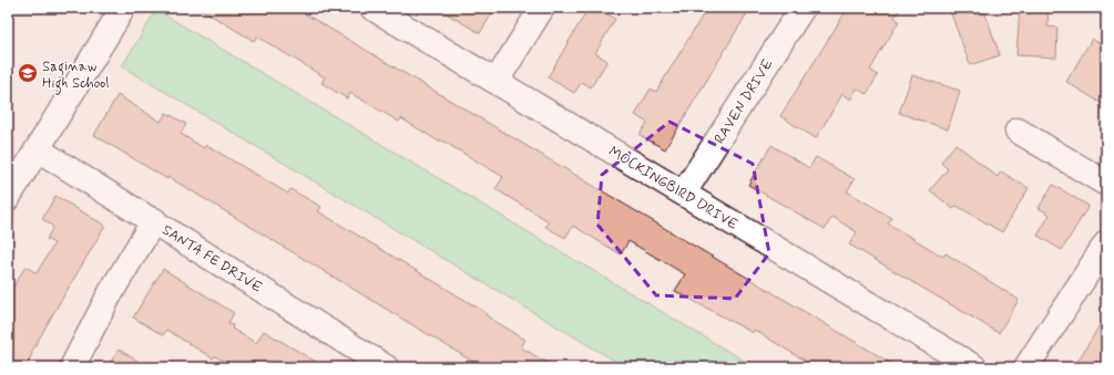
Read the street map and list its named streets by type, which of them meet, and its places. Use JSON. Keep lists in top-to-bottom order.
{
  "streets": {
    "street": ["RAVEN DRIVE", "MOCKINGBIRD DRIVE", "SANTA FE DRIVE"]
  },
  "crossings": [
    ["RAVEN DRIVE", "MOCKINGBIRD DRIVE"]
  ],
  "places": {
    "school or university": ["Saginaw High School"]
  }
}
